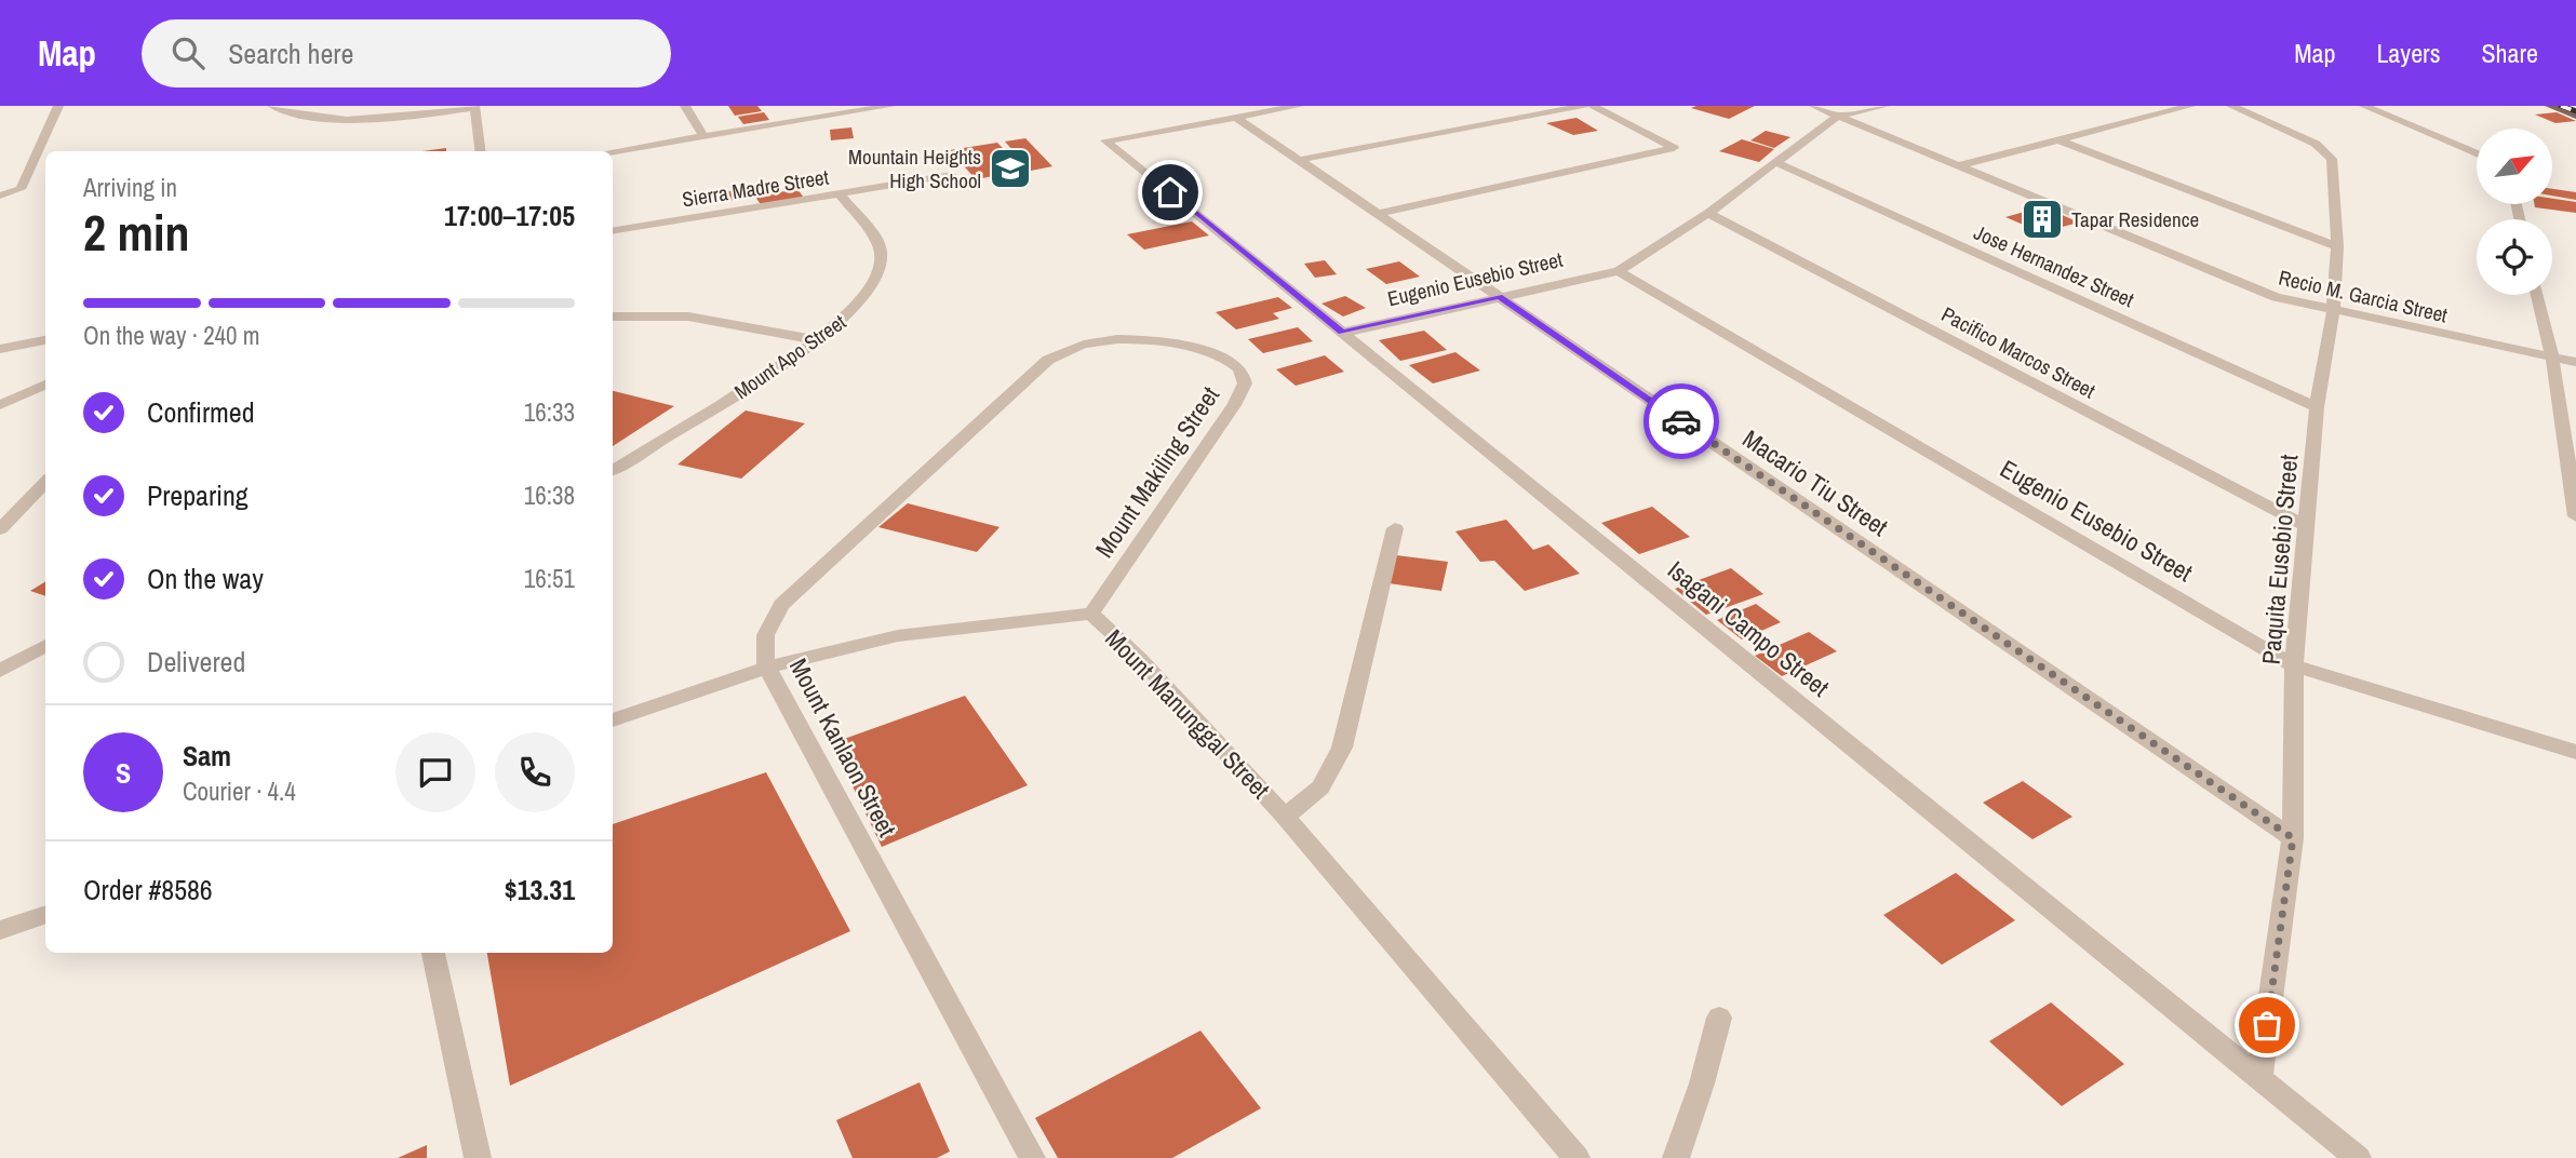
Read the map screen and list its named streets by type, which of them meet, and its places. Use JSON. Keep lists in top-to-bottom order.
{
  "streets": {
    "street": [
      "Sierra Madre Street",
      "Jose Hernandez Street",
      "Eugenio Eusebio Street",
      "Recio M. Garcia Street",
      "Pacifico Marcos Street",
      "Mount Apo Street",
      "Mount Makiling Street",
      "Macario Tiu Street",
      "Paquita Eusebio Street",
      "Isagani Campo Street",
      "Mount Manunggal Street",
      "Mount Kanlaon Street"
    ]
  },
  "crossings": [
    ["Sierra Madre Street", "Mount Apo Street"],
    ["Jose Hernandez Street", "Eugenio Eusebio Street"],
    ["Jose Hernandez Street", "Paquita Eusebio Street"],
    ["Eugenio Eusebio Street", "Recio M. Garcia Street"],
    ["Eugenio Eusebio Street", "Pacifico Marcos Street"],
    ["Eugenio Eusebio Street", "Macario Tiu Street"],
    ["Eugenio Eusebio Street", "Paquita Eusebio Street"],
    ["Eugenio Eusebio Street", "Isagani Campo Street"],
    ["Recio M. Garcia Street", "Paquita Eusebio Street"],
    ["Pacifico Marcos Street", "Paquita Eusebio Street"],
    ["Mount Makiling Street", "Mount Manunggal Street"],
    ["Mount Makiling Street", "Mount Kanlaon Street"],
    ["Macario Tiu Street", "Paquita Eusebio Street"],
    ["Macario Tiu Street", "Isagani Campo Street"],
    ["Paquita Eusebio Street", "Isagani Campo Street"],
    ["Mount Manunggal Street", "Mount Kanlaon Street"]
  ],
  "places": {
    "school or university": ["Mountain Heights High School"],
    "building": ["Tapar Residence"]
  },
  "north": "top right",
  "page": {
    "header": "Map",
    "search": "Search here",
    "nav": ["Map", "Layers", "Share"],
    "heading": ["2 min", "Arriving in", "17:00–17:05"],
    "panel": [
      "Sam",
      "Courier · 4.4",
      "Order #8586",
      "$13.31"
    ],
    "bar": "On the way · 240 m",
    "list": [
      ["Confirmed", "16:33"],
      ["Preparing", "16:38"],
      ["On the way", "16:51"],
      "Delivered"
    ],
    "round": "S"
  }
}
